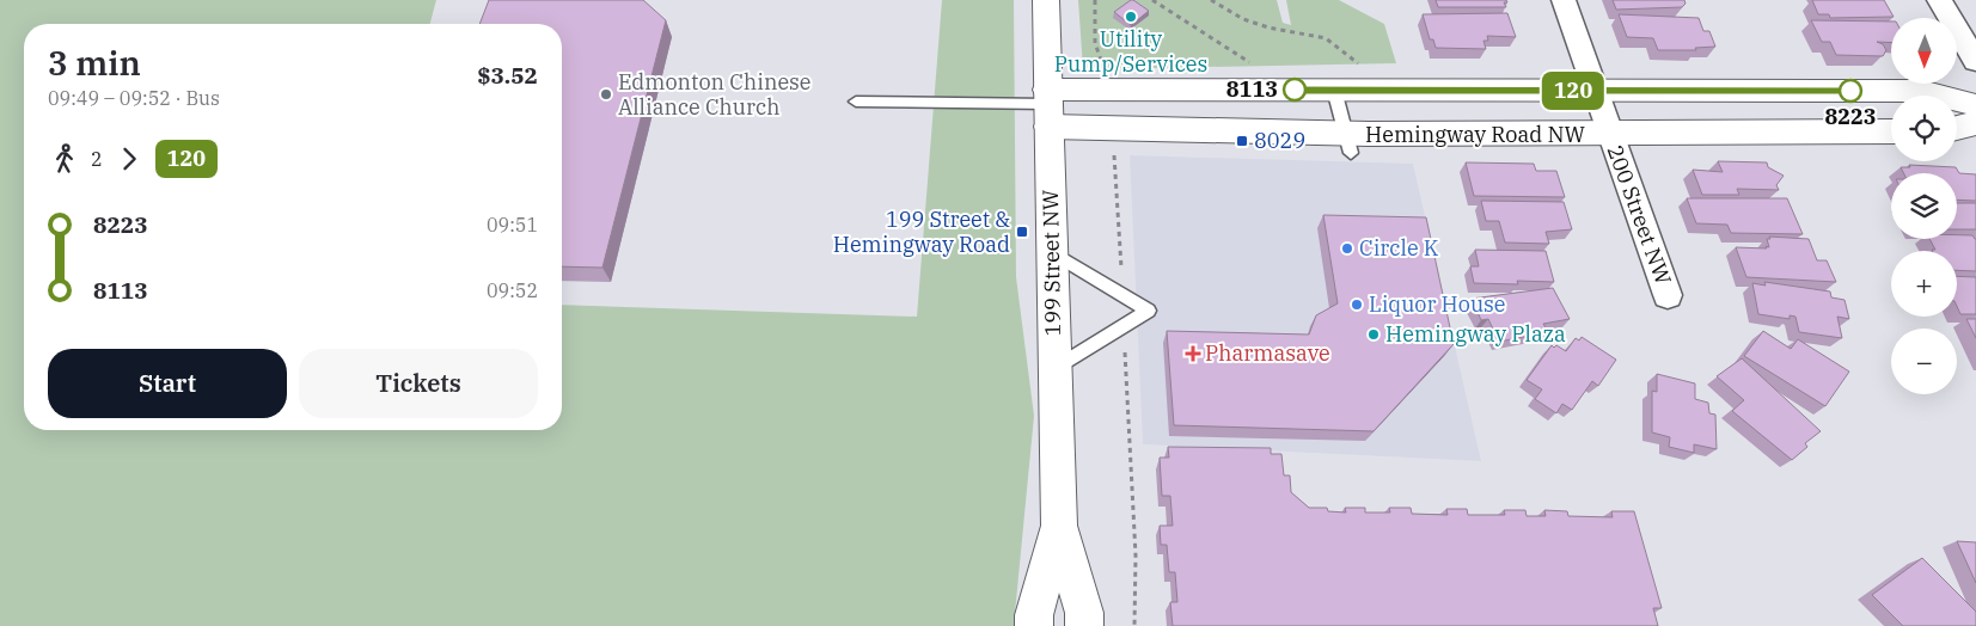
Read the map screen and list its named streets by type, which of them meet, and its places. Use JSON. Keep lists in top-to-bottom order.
{
  "streets": {
    "street": ["Hemingway Road NW", "200 Street NW", "199 Street NW"]
  },
  "crossings": [
    ["Hemingway Road NW", "200 Street NW"],
    ["Hemingway Road NW", "199 Street NW"]
  ],
  "places": {
    "other": [
      "Utility Pump/Services",
      "8113",
      "8223",
      "Edmonton Chinese Alliance Church",
      "Circle K",
      "Liquor House",
      "Hemingway Plaza"
    ],
    "transit": ["8029", "199 Street & Hemingway Road"],
    "health": ["Pharmasave"]
  },
  "lines": ["bus line 120"],
  "north": "bottom",
  "page": {
    "on_map": "120",
    "map_buttons": ["+", "−"],
    "heading": ["3 min", "09:49 – 09:52 · Bus", "$3.52"],
    "legs": ["2", "120"],
    "list": [
      {
        "name": "8223",
        "value": "09:51"
      },
      {
        "name": "8113",
        "value": "09:52"
      }
    ],
    "buttons": ["Start", "Tickets"]
  }
}
